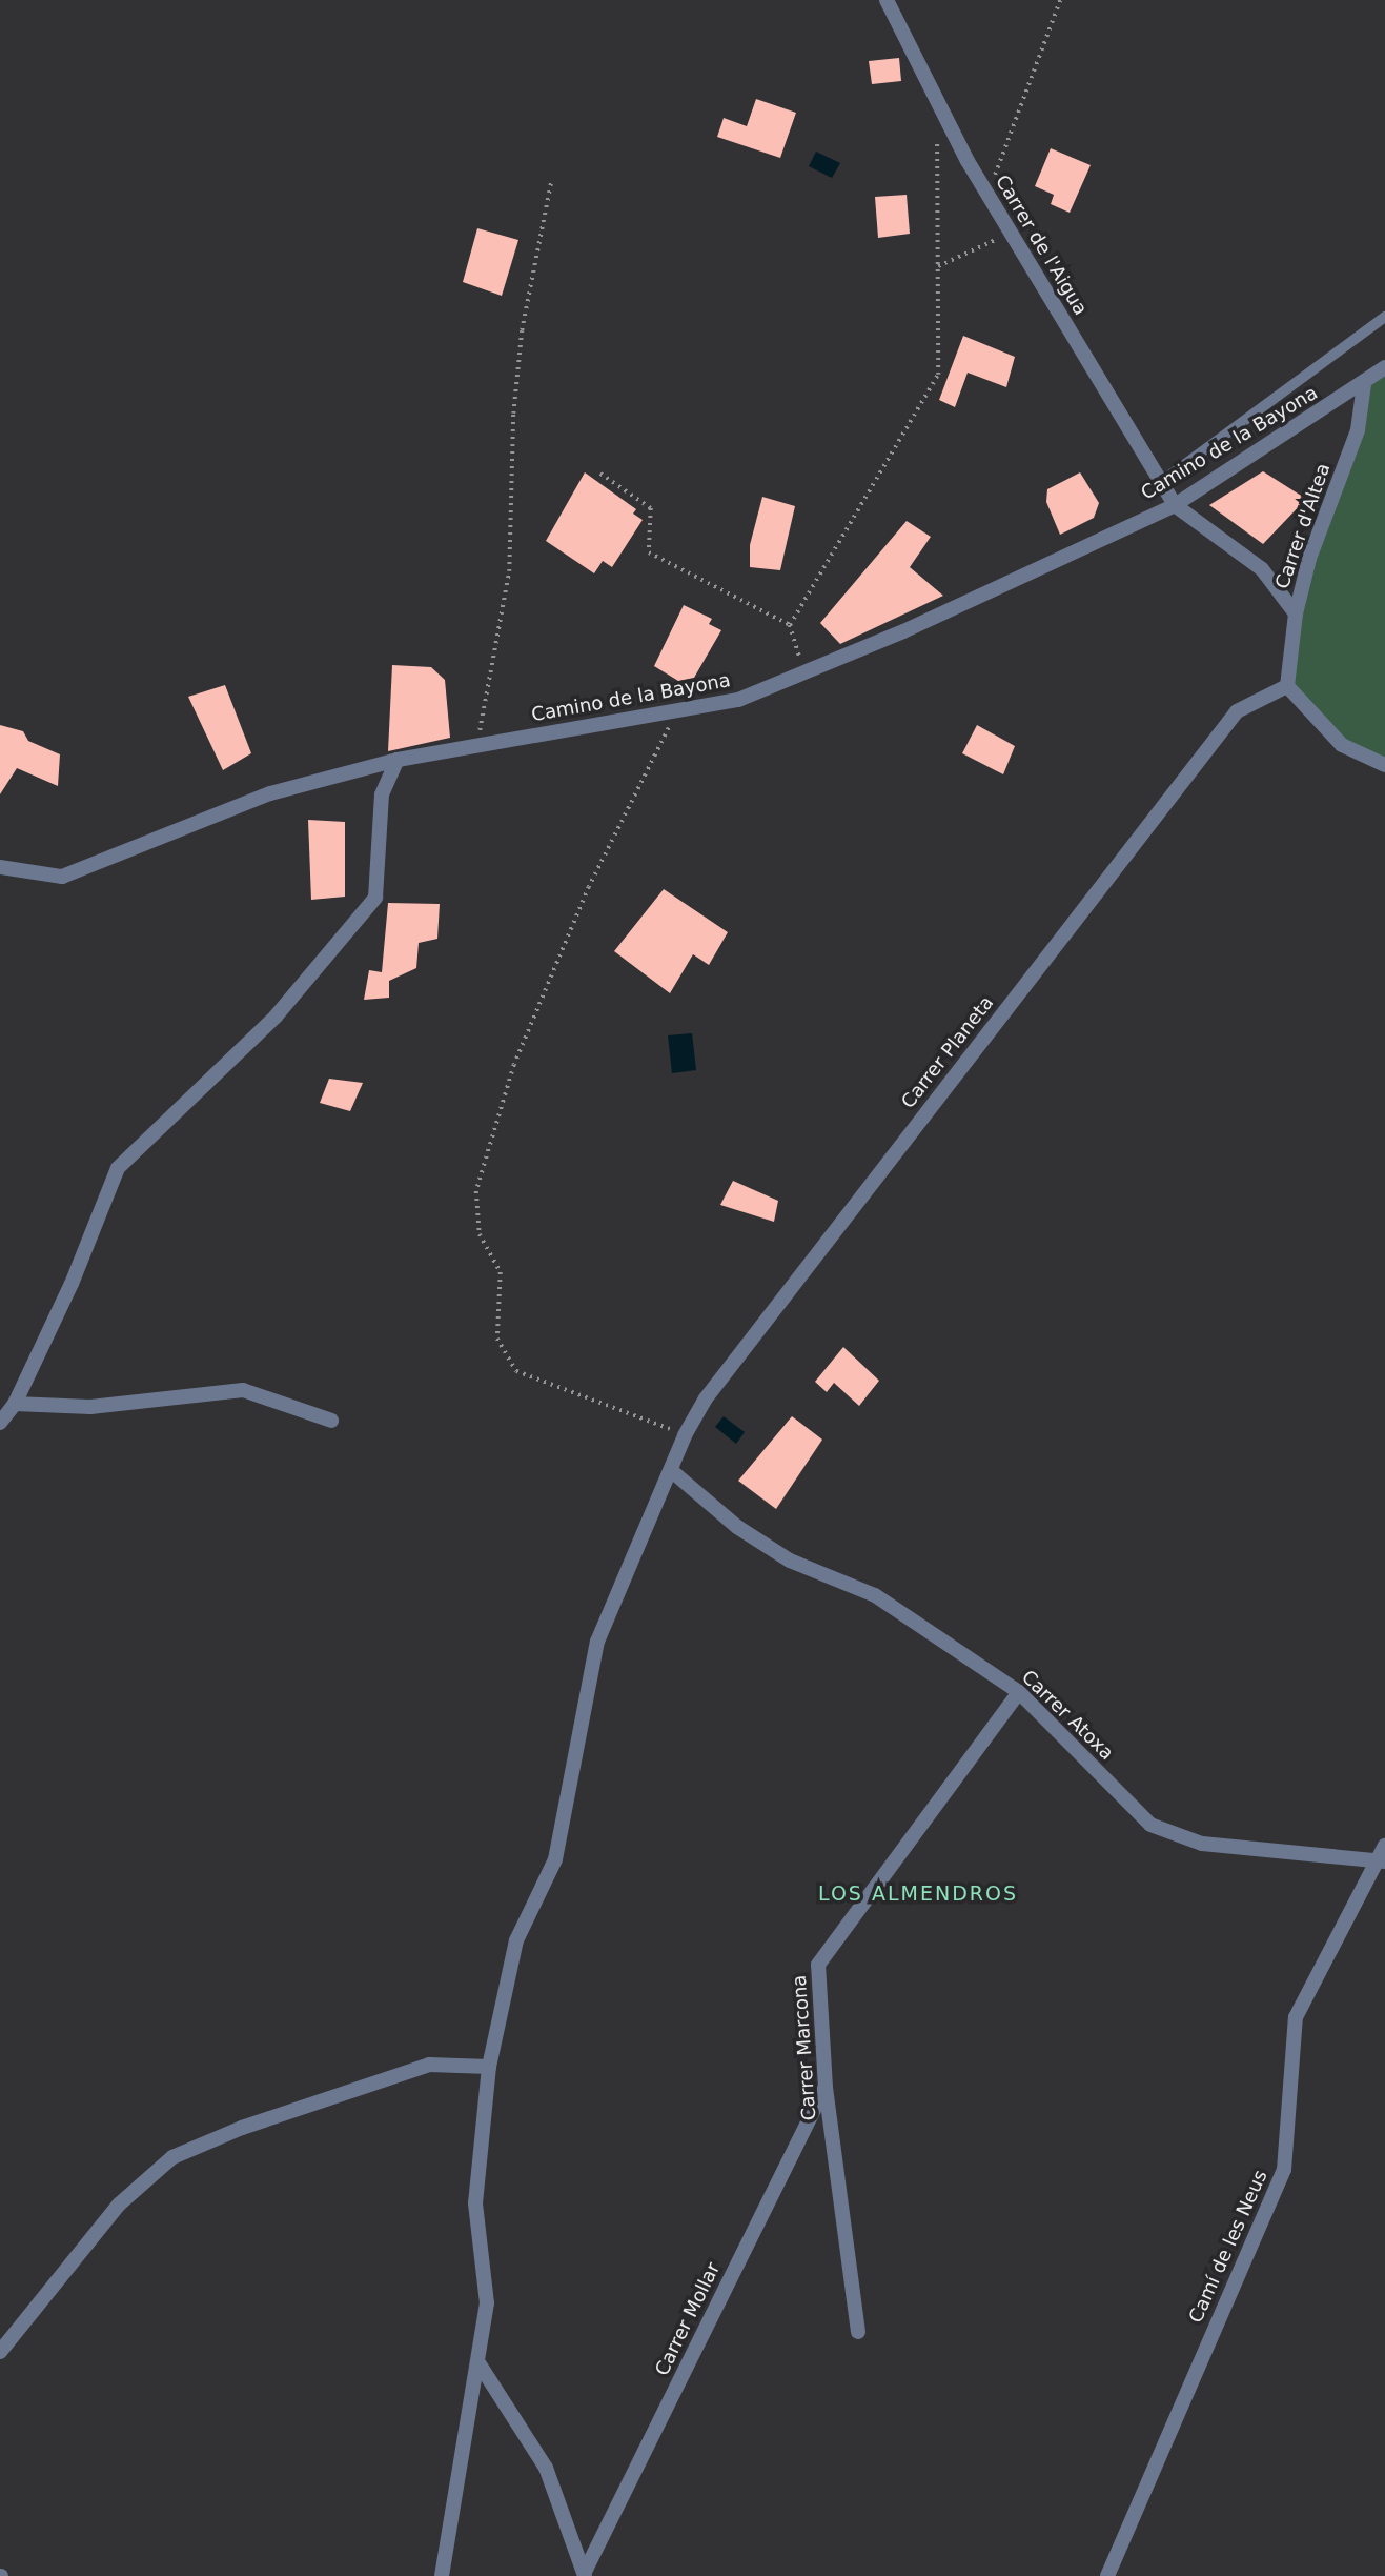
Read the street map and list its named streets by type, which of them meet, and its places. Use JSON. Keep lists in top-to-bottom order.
{
  "streets": {
    "street": [
      "Carrer de l'Aigua",
      "Camino de la Bayona",
      "Carrer d'Altea",
      "Carrer Planeta",
      "Carrer Atoxa",
      "Carrer Marcona",
      "Camí de les Neus",
      "Carrer Mollar"
    ]
  },
  "crossings": [
    ["Carrer de l'Aigua", "Camino de la Bayona"],
    ["Camino de la Bayona", "Carrer d'Altea"],
    ["Carrer d'Altea", "Carrer Planeta"],
    ["Carrer Planeta", "Carrer Atoxa"],
    ["Carrer Atoxa", "Carrer Marcona"],
    ["Carrer Atoxa", "Camí de les Neus"],
    ["Carrer Marcona", "Carrer Mollar"]
  ],
  "districts": ["LOS ALMENDROS"]
}
